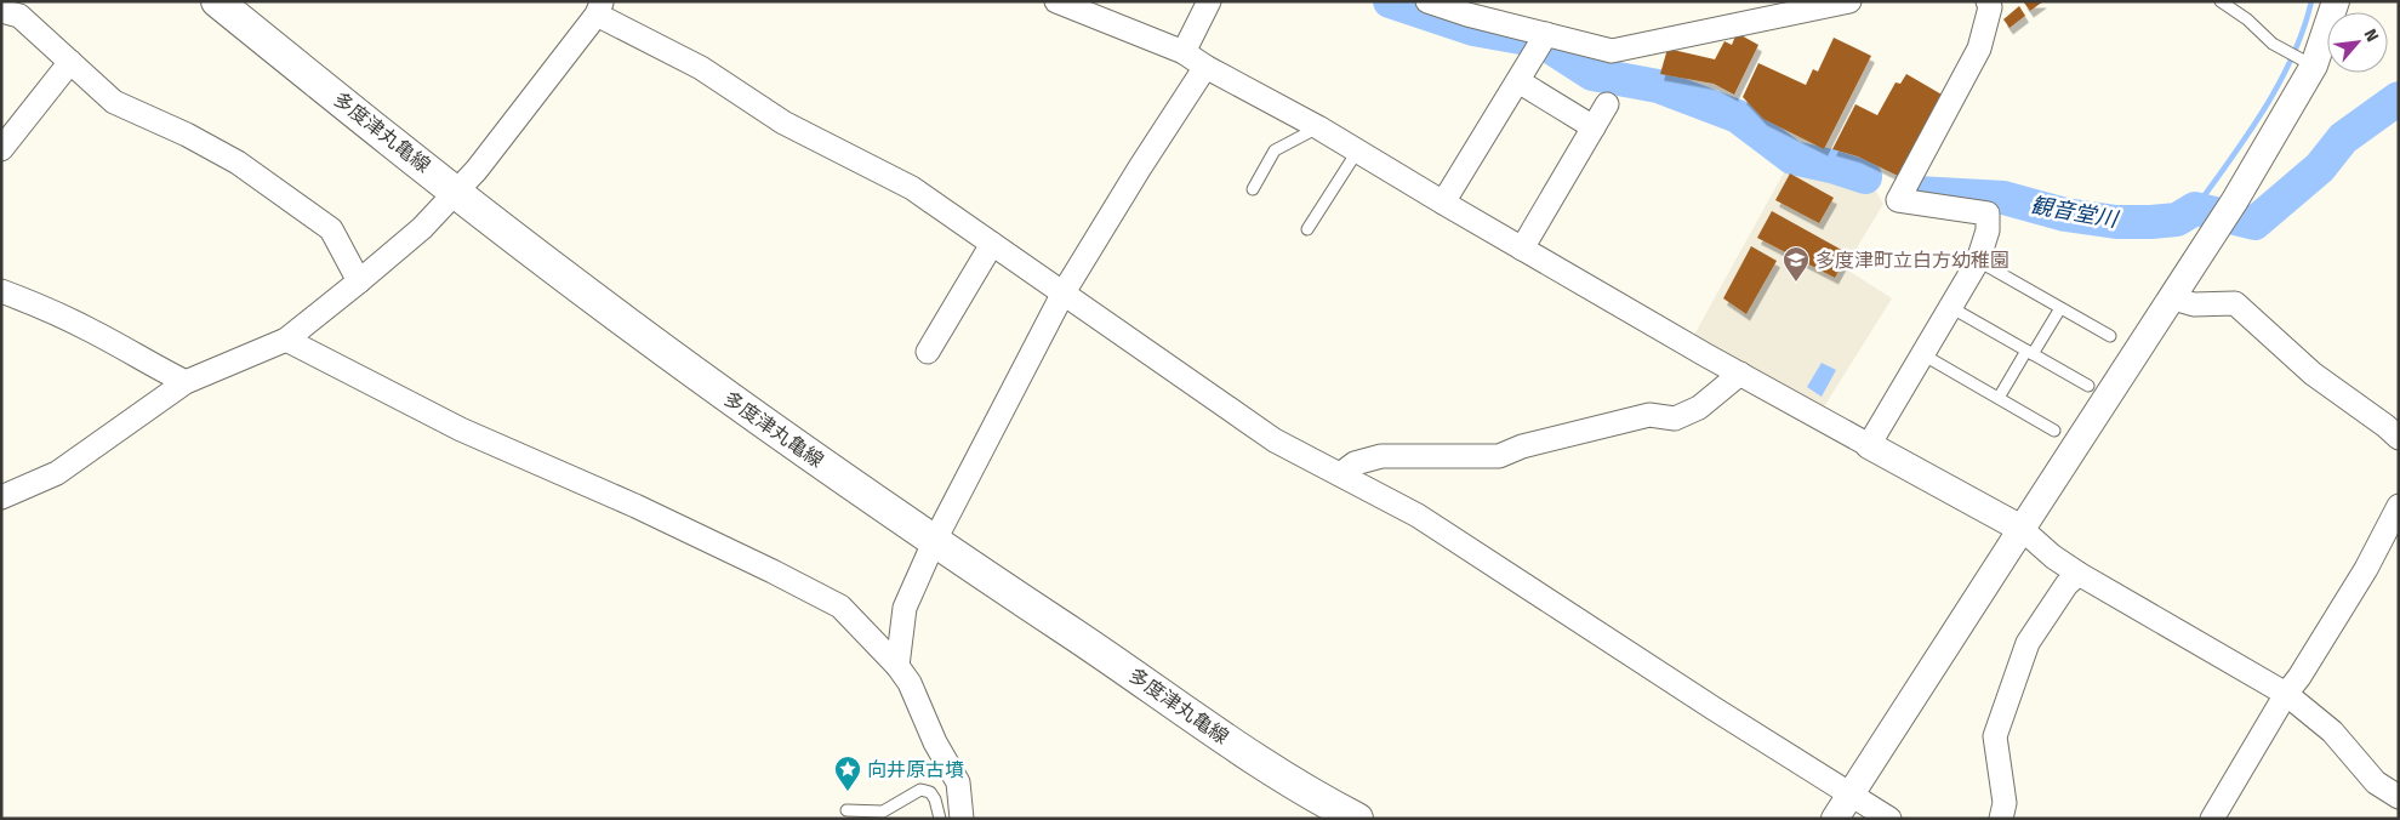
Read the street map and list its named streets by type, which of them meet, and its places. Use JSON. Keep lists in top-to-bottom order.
{
  "streets": {
    "main road": ["多度津丸亀線"]
  },
  "water": ["観音堂川"],
  "places": {
    "school or university": ["多度津町立白方幼稚園"],
    "place": ["向井原古墳"]
  },
  "north": "top right"
}
